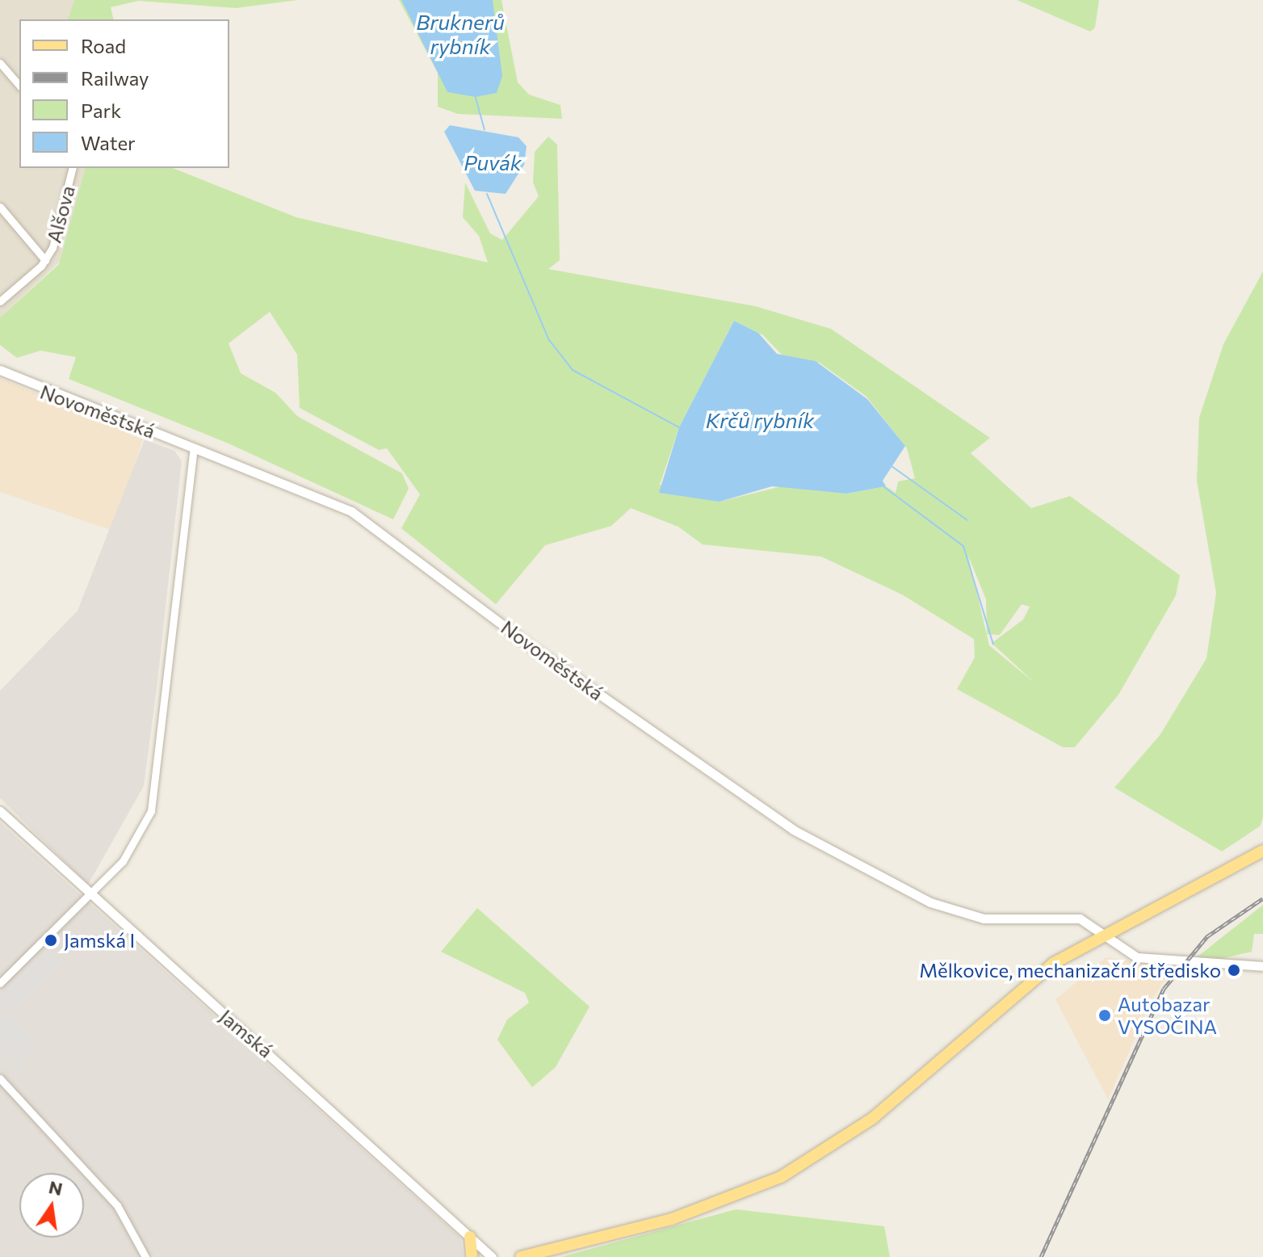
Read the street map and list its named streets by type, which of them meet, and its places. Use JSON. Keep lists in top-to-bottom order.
{
  "streets": {
    "street": ["Alšova", "Novoměstská", "Jamská"]
  },
  "water": ["Bruknerů rybník", "Puvák", "Krčů rybník"],
  "places": ["Jamská I", "Mělkovice, mechanizační středisko", "Autobazar VYSOČINA"],
  "legend": [
    "Road",
    "Railway",
    "Park",
    "Water"
  ],
  "north": "top"
}
